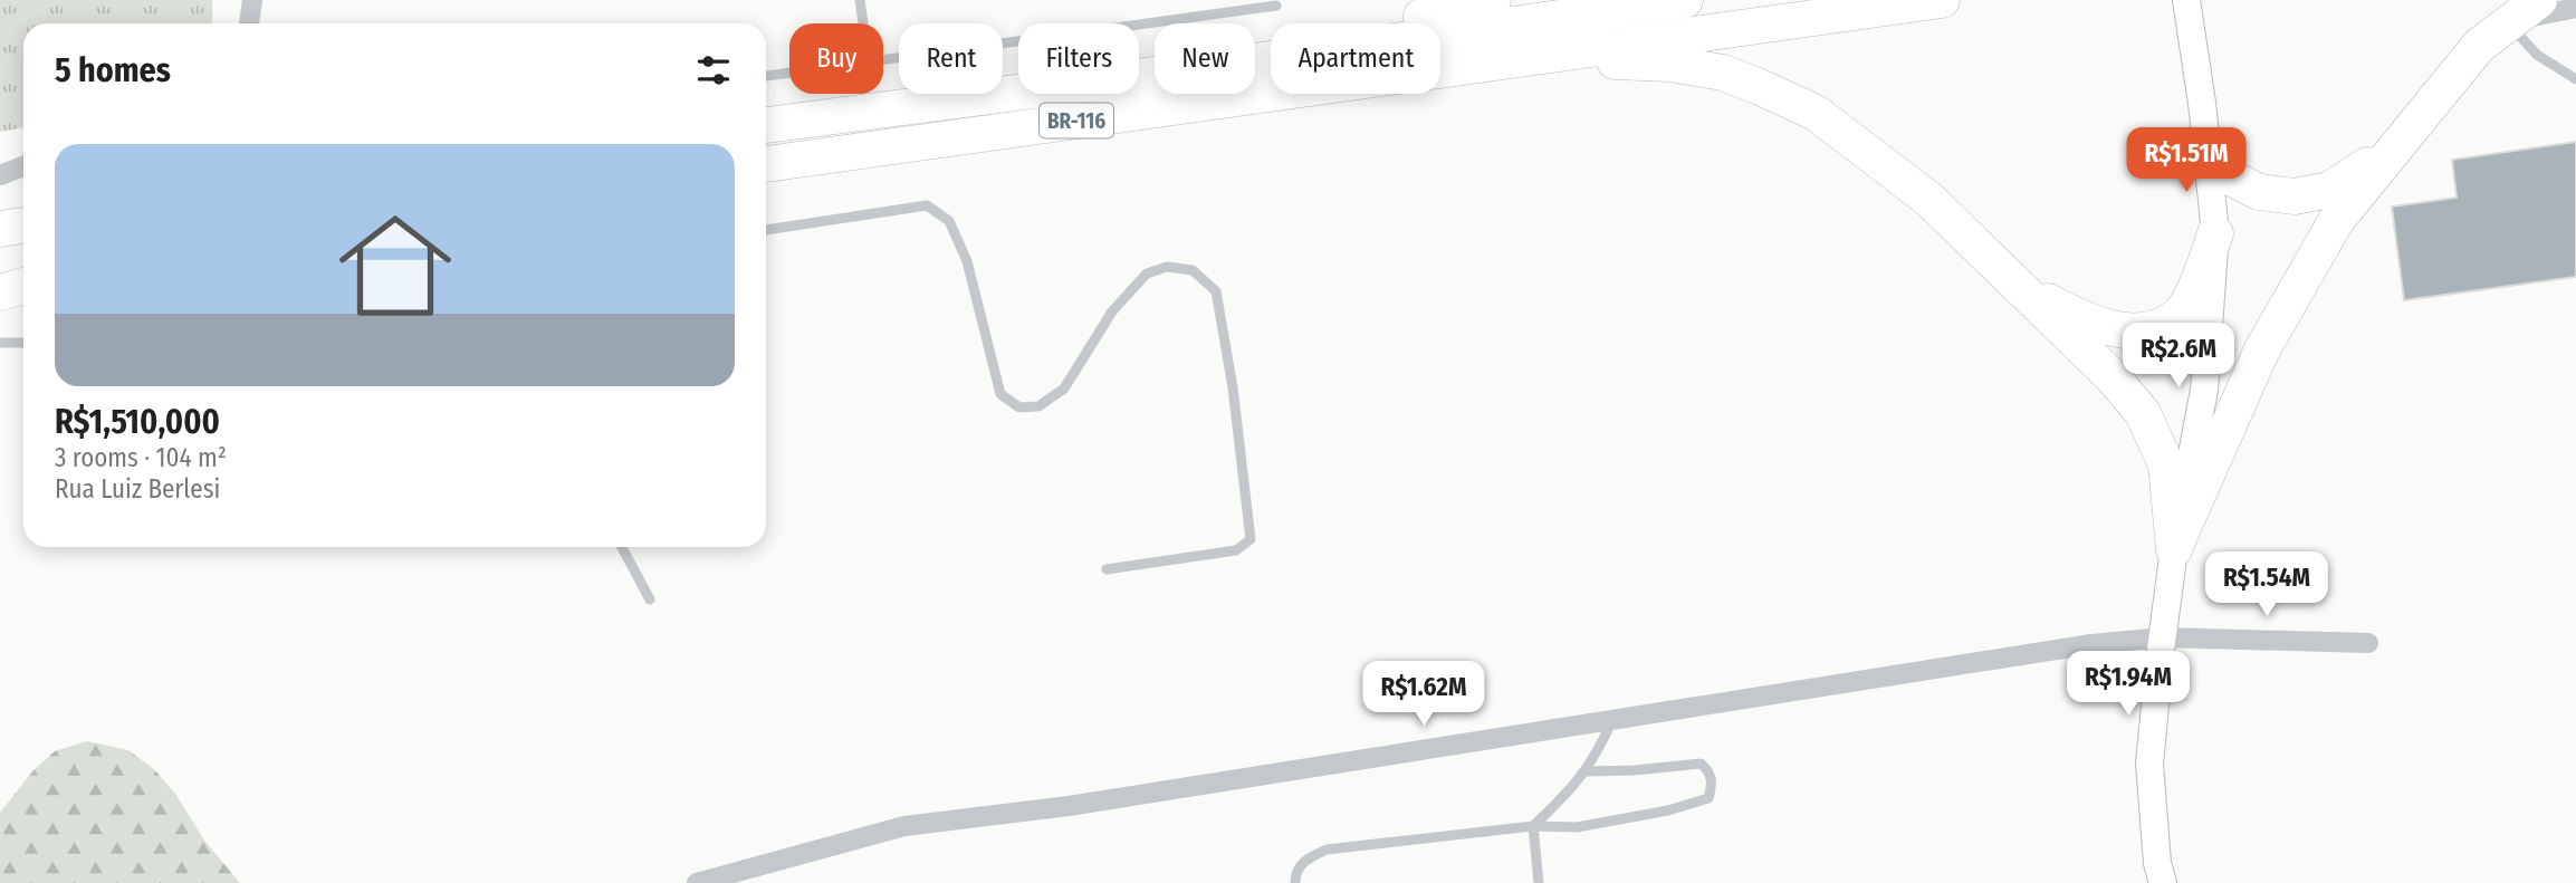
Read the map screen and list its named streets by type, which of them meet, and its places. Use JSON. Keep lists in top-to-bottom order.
{
  "streets": {
    "highway": ["BR-116"]
  },
  "page": {
    "chip": [
      "Buy",
      "Rent",
      "Filters",
      "New",
      "Apartment"
    ],
    "heading": "5 homes",
    "list": [
      {
        "name": "R$1,510,000",
        "note": "3 rooms · 104 m² · Rua Luiz Berlesi"
      }
    ],
    "price": [
      "R$1.51M",
      "R$2.6M",
      "R$1.54M",
      "R$1.94M",
      "R$1.62M"
    ]
  }
}
